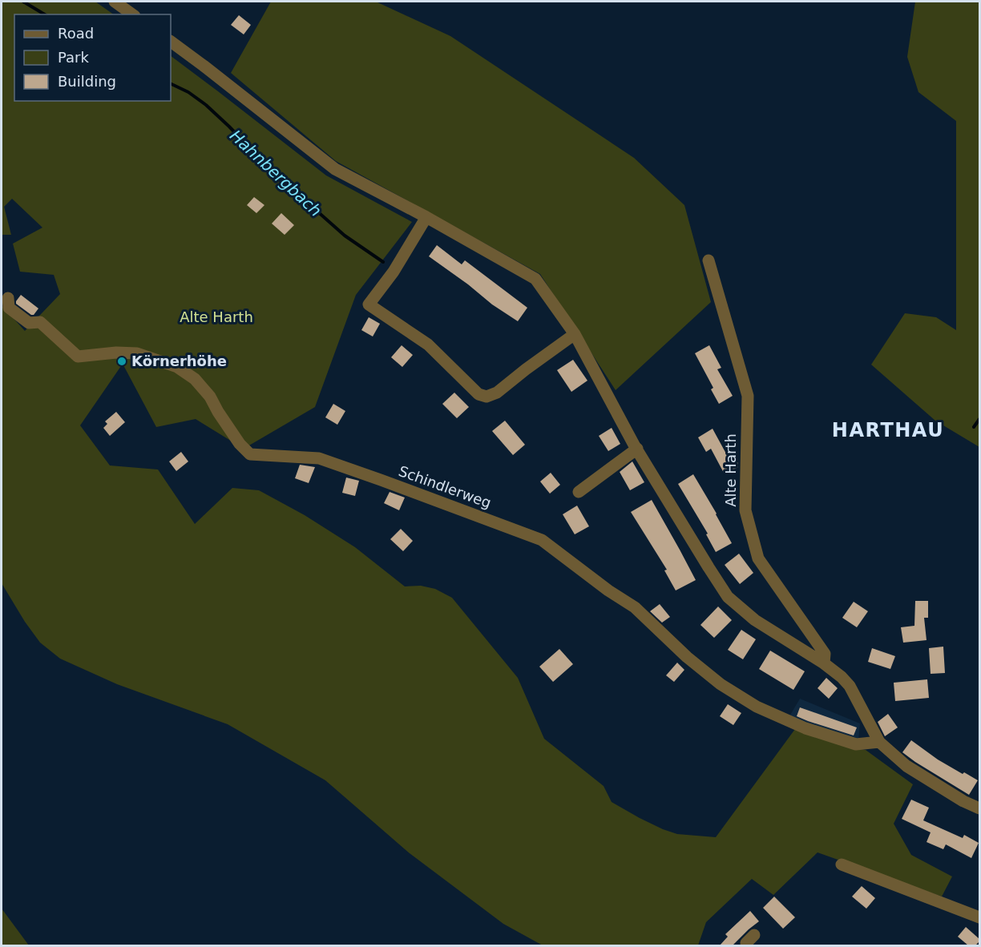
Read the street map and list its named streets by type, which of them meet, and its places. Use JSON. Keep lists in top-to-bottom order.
{
  "streets": {
    "street": ["Alte Harth", "Schindlerweg"]
  },
  "districts": ["HARTHAU"],
  "water": ["Hahnbergbach"],
  "parks": ["Alte Harth"],
  "places": ["Körnerhöhe"],
  "legend": ["Road", "Park", "Building"]
}
